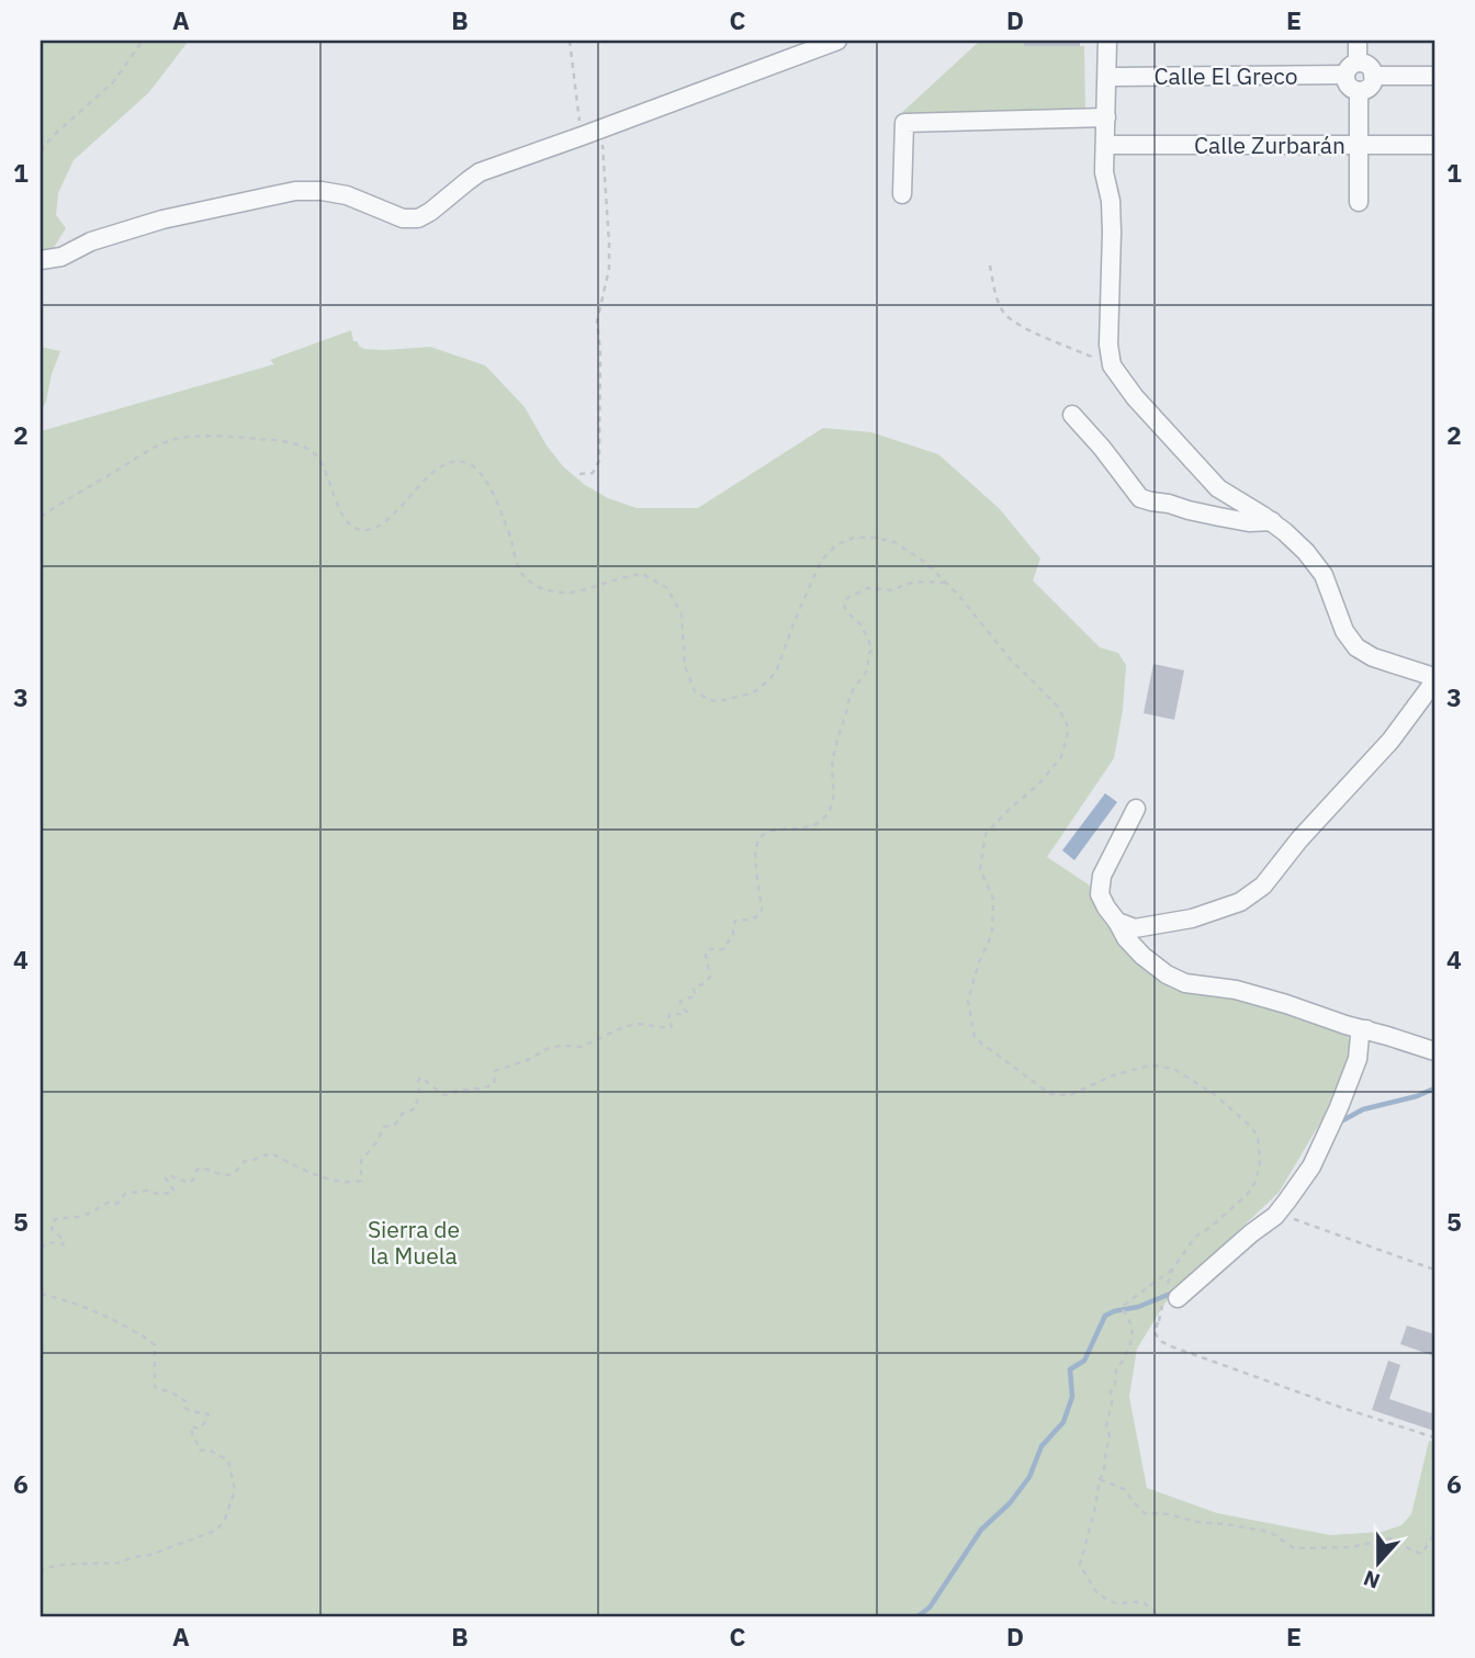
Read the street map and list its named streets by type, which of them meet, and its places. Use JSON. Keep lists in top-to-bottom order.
{
  "streets": {
    "street": ["Calle El Greco", "Calle Zurbarán"]
  },
  "parks": ["Sierra de la Muela"],
  "north": "bottom",
  "grid": {
    "columns": [
      "A",
      "B",
      "C",
      "D",
      "E"
    ],
    "rows": [
      "1",
      "2",
      "3",
      "4",
      "5",
      "6"
    ]
  }
}
